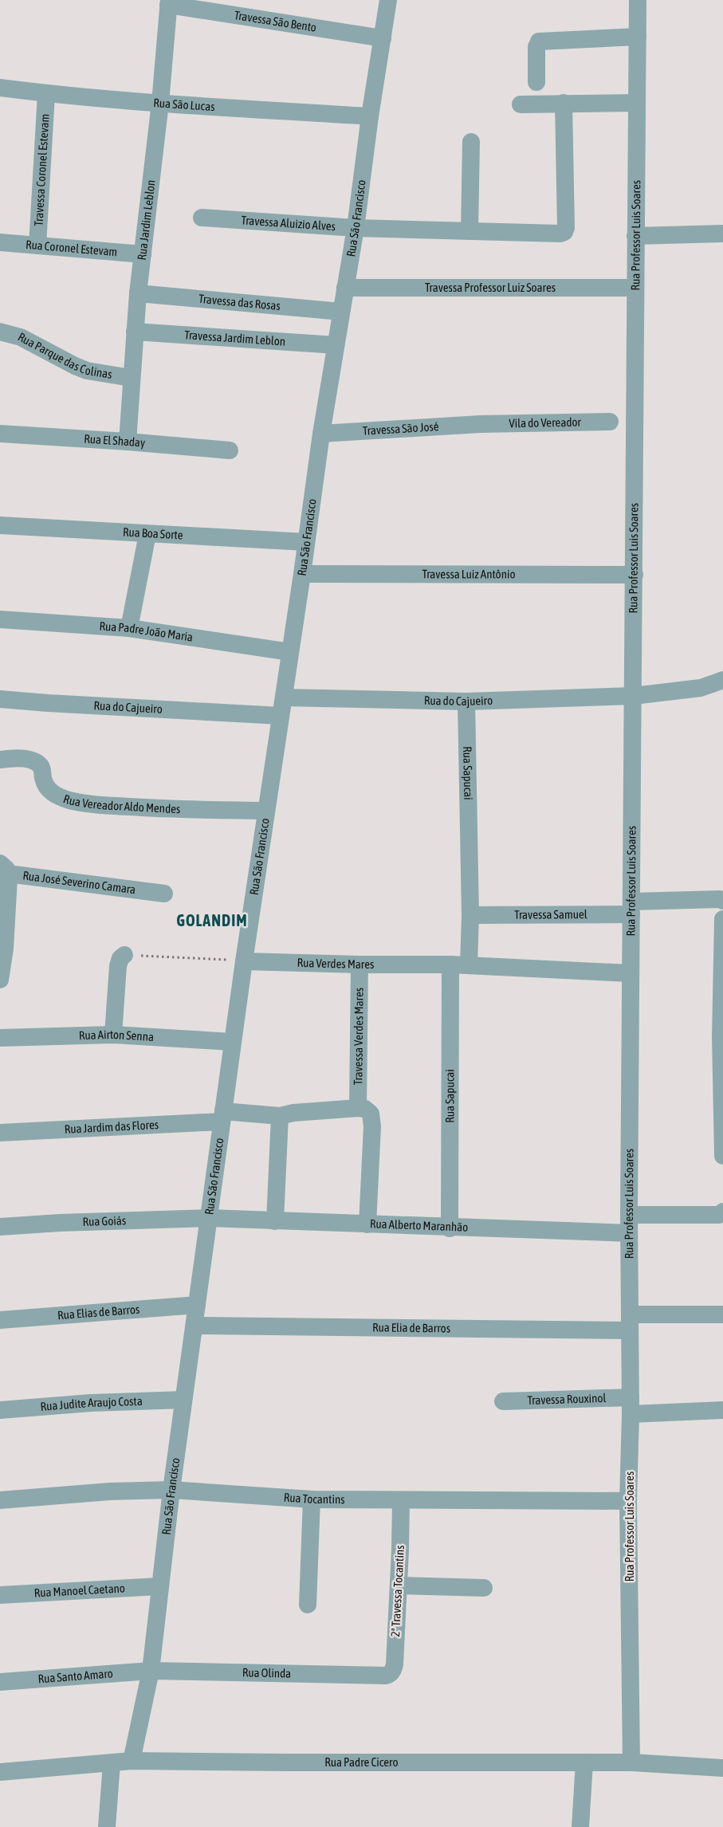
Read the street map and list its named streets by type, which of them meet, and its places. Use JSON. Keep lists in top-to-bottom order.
{
  "streets": {
    "street": [
      "Travessa São Bento",
      "Rua São Lucas",
      "Travessa Coronel Estevam",
      "Rua São Francisco",
      "Rua Jardim Leblon",
      "Travessa Aluizio Alves",
      "Rua Professor Luis Soares",
      "Rua Coronel Estevam",
      "Travessa Professor Luiz Soares",
      "Travessa das Rosas",
      "Travessa Jardim Leblon",
      "Rua Parque das Colinas",
      "Vila do Vereador",
      "Travessa São José",
      "Rua El Shaday",
      "Rua Boa Sorte",
      "Travessa Luiz Antônio",
      "Rua Padre João Maria",
      "Rua do Cajueiro",
      "Rua Sapucai",
      "Rua Vereador Aldo Mendes",
      "Rua José Severino Camara",
      "Travessa Samuel",
      "Rua Verdes Mares",
      "Rua Airton Senna",
      "Travessa Verdes Mares",
      "Rua Jardim das Flores",
      "Rua Goiás",
      "Rua Alberto Maranhão",
      "Rua Elias de Barros",
      "Rua Elia de Barros",
      "Travessa Rouxinol",
      "Rua Judite Araujo Costa",
      "Rua Tocantins",
      "Rua Manoel Caetano",
      "2ª Travessa Tocantins",
      "Rua Olinda",
      "Rua Santo Amaro",
      "Rua Padre Cicero"
    ]
  },
  "crossings": [
    ["Travessa São Bento", "Rua São Francisco"],
    ["Travessa São Bento", "Rua Jardim Leblon"],
    ["Rua São Lucas", "Travessa Coronel Estevam"],
    ["Rua São Lucas", "Rua São Francisco"],
    ["Rua São Lucas", "Rua Jardim Leblon"],
    ["Travessa Coronel Estevam", "Rua Coronel Estevam"],
    ["Rua São Francisco", "Travessa Aluizio Alves"],
    ["Rua São Francisco", "Travessa Professor Luiz Soares"],
    ["Rua São Francisco", "Travessa das Rosas"],
    ["Rua São Francisco", "Travessa Jardim Leblon"],
    ["Rua São Francisco", "Travessa São José"],
    ["Rua São Francisco", "Rua Boa Sorte"],
    ["Rua São Francisco", "Travessa Luiz Antônio"],
    ["Rua São Francisco", "Rua Padre João Maria"],
    ["Rua São Francisco", "Rua do Cajueiro"],
    ["Rua São Francisco", "Rua Vereador Aldo Mendes"],
    ["Rua São Francisco", "Rua Verdes Mares"],
    ["Rua São Francisco", "Rua Airton Senna"],
    ["Rua São Francisco", "Rua Jardim das Flores"],
    ["Rua São Francisco", "Rua Goiás"],
    ["Rua São Francisco", "Rua Alberto Maranhão"],
    ["Rua São Francisco", "Rua Elias de Barros"],
    ["Rua São Francisco", "Rua Elia de Barros"],
    ["Rua São Francisco", "Rua Judite Araujo Costa"],
    ["Rua São Francisco", "Rua Tocantins"],
    ["Rua São Francisco", "Rua Manoel Caetano"],
    ["Rua São Francisco", "Rua Olinda"],
    ["Rua São Francisco", "Rua Santo Amaro"],
    ["Rua São Francisco", "Rua Padre Cicero"],
    ["Rua Jardim Leblon", "Rua Coronel Estevam"],
    ["Rua Jardim Leblon", "Travessa das Rosas"],
    ["Rua Jardim Leblon", "Travessa Jardim Leblon"],
    ["Rua Jardim Leblon", "Rua Parque das Colinas"],
    ["Rua Jardim Leblon", "Rua El Shaday"],
    ["Rua Professor Luis Soares", "Travessa Professor Luiz Soares"],
    ["Rua Professor Luis Soares", "Travessa Luiz Antônio"],
    ["Rua Professor Luis Soares", "Rua do Cajueiro"],
    ["Rua Professor Luis Soares", "Travessa Samuel"],
    ["Rua Professor Luis Soares", "Rua Verdes Mares"],
    ["Rua Professor Luis Soares", "Rua Alberto Maranhão"],
    ["Rua Professor Luis Soares", "Rua Elia de Barros"],
    ["Rua Professor Luis Soares", "Travessa Rouxinol"],
    ["Rua Professor Luis Soares", "Rua Tocantins"],
    ["Rua Professor Luis Soares", "Rua Padre Cicero"],
    ["Vila do Vereador", "Travessa São José"],
    ["Rua do Cajueiro", "Rua Sapucai"],
    ["Rua Sapucai", "Travessa Samuel"],
    ["Rua Sapucai", "Rua Verdes Mares"],
    ["Rua Sapucai", "Rua Alberto Maranhão"],
    ["Rua Verdes Mares", "Travessa Verdes Mares"],
    ["Travessa Verdes Mares", "Rua Jardim das Flores"],
    ["Rua Goiás", "Rua Alberto Maranhão"],
    ["Rua Tocantins", "2ª Travessa Tocantins"],
    ["2ª Travessa Tocantins", "Rua Olinda"],
    ["Rua Olinda", "Rua Santo Amaro"]
  ],
  "districts": ["GOLANDIM"]
}
